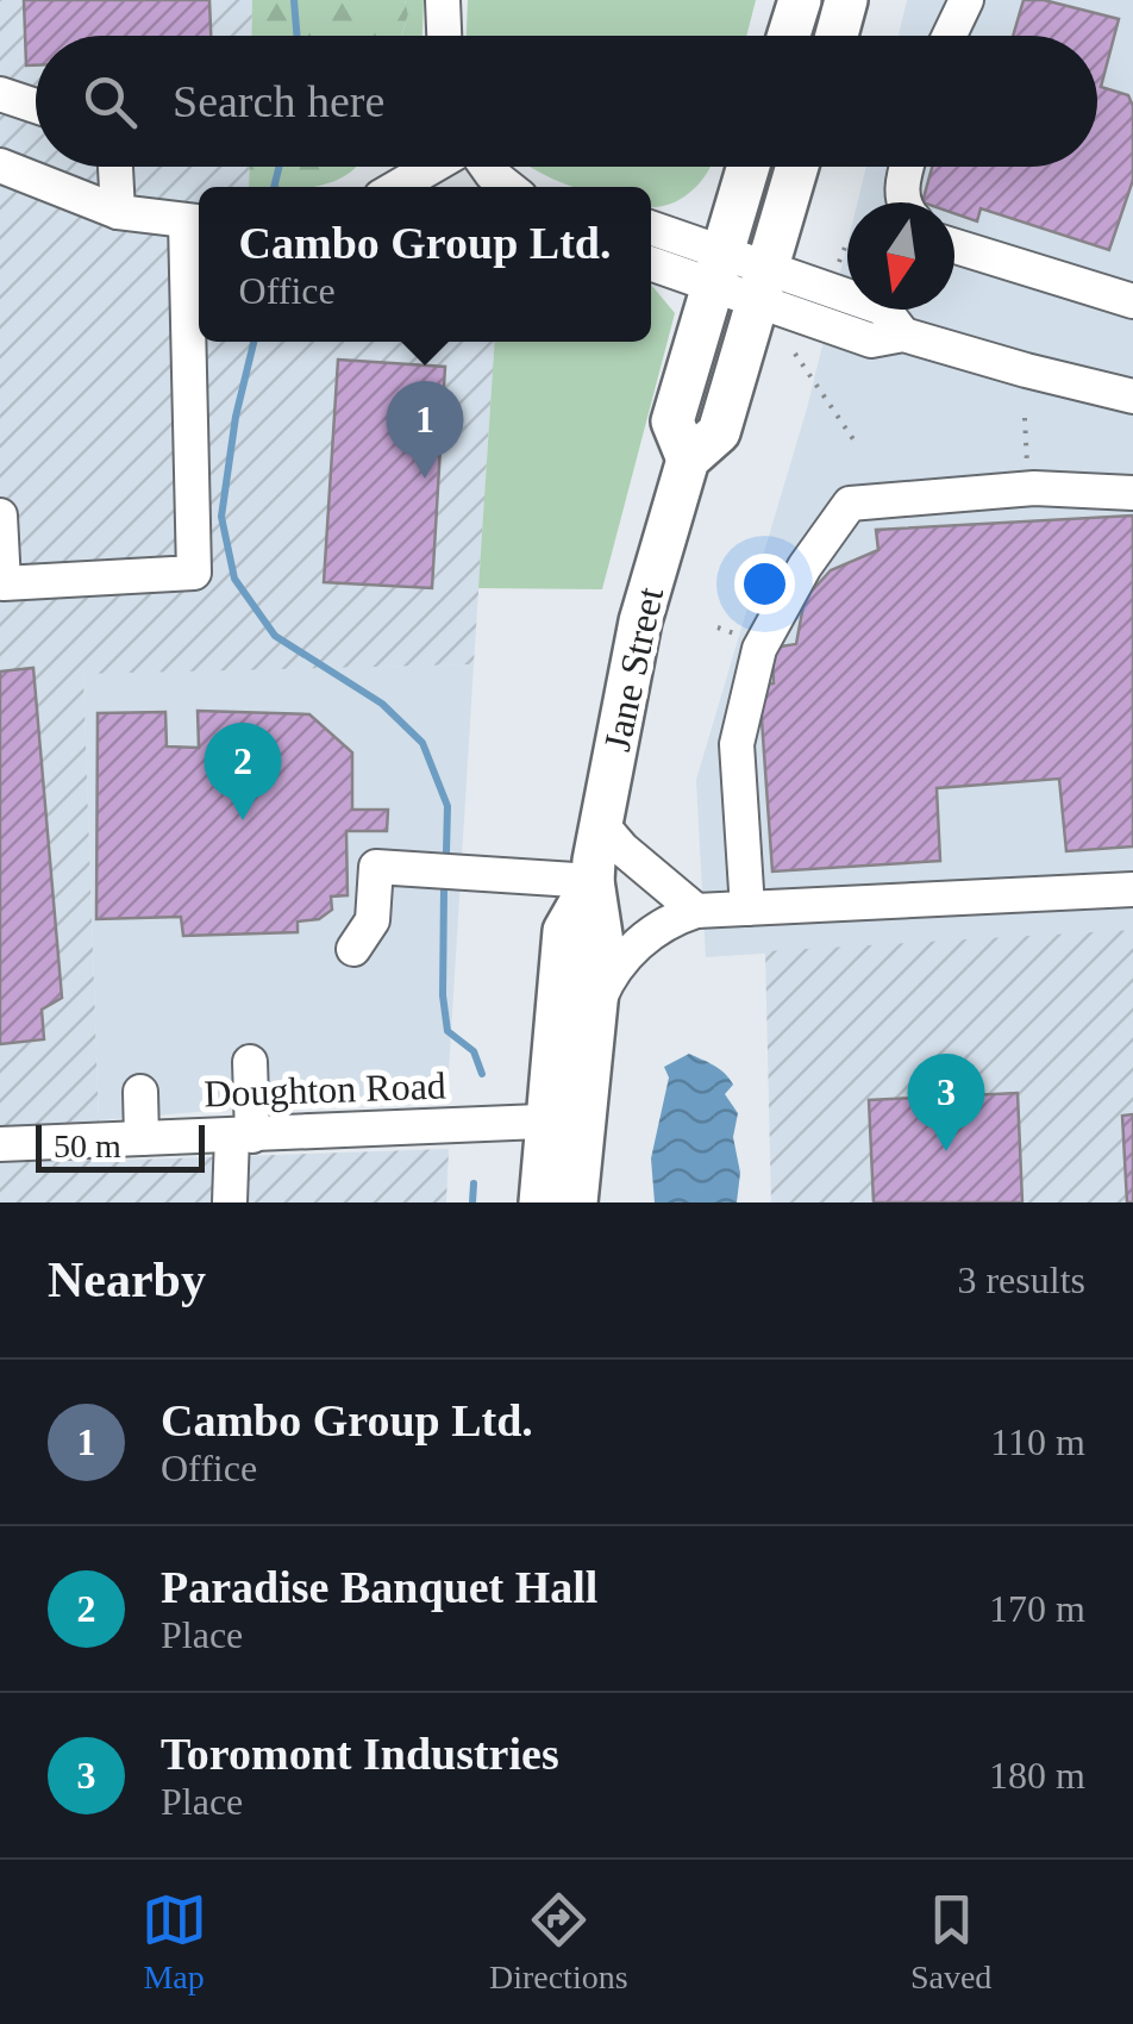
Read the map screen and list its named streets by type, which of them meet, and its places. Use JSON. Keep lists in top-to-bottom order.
{
  "streets": {
    "main road": ["Jane Street"],
    "street": ["Doughton Road"]
  },
  "crossings": [
    ["Jane Street", "Doughton Road"]
  ],
  "scale_bar": "50 m",
  "north": "bottom",
  "page": {
    "search": "Search here",
    "popup": ["Cambo Group Ltd.", "Office"],
    "pins": ["1", "2", "3"],
    "scale": "50 m",
    "heading": ["Nearby", "3 results"],
    "list": [
      {
        "mark": "1",
        "name": "Cambo Group Ltd.",
        "note": "Office",
        "value": "110 m"
      },
      {
        "mark": "2",
        "name": "Paradise Banquet Hall",
        "note": "Place",
        "value": "170 m"
      },
      {
        "mark": "3",
        "name": "Toromont Industries",
        "note": "Place",
        "value": "180 m"
      }
    ],
    "nav": ["Map", "Directions", "Saved"]
  }
}
